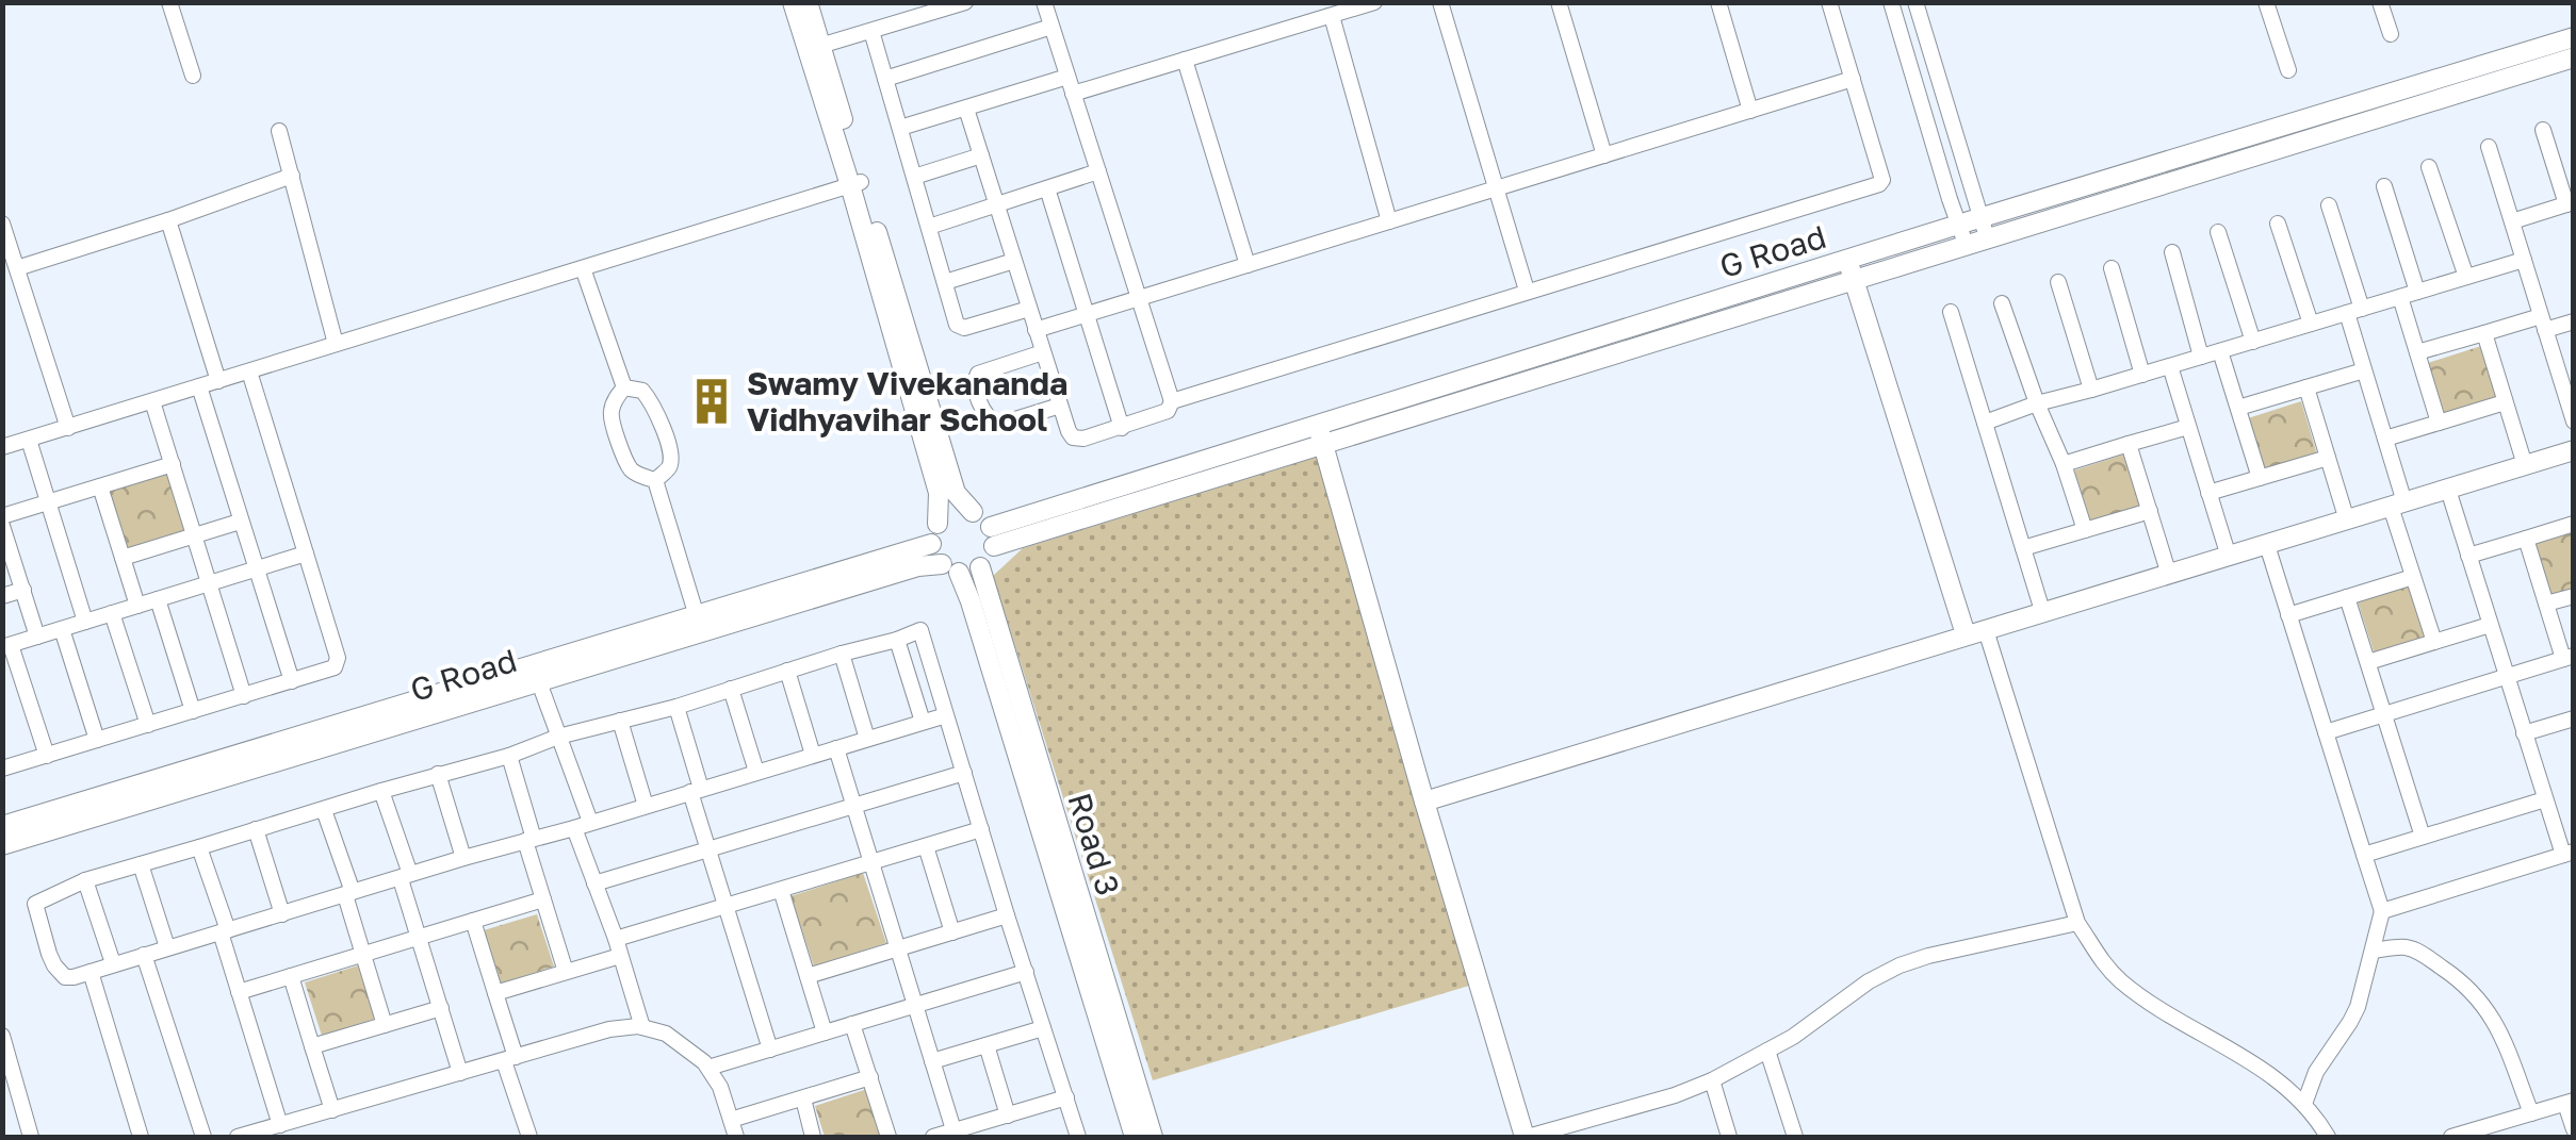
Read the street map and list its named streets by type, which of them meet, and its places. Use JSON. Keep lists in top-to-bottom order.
{
  "streets": {
    "street": ["G Road", "Road 3"]
  },
  "crossings": [
    ["G Road", "Road 3"]
  ],
  "places": {
    "building": ["Swamy Vivekananda Vidhyavihar School"]
  }
}
